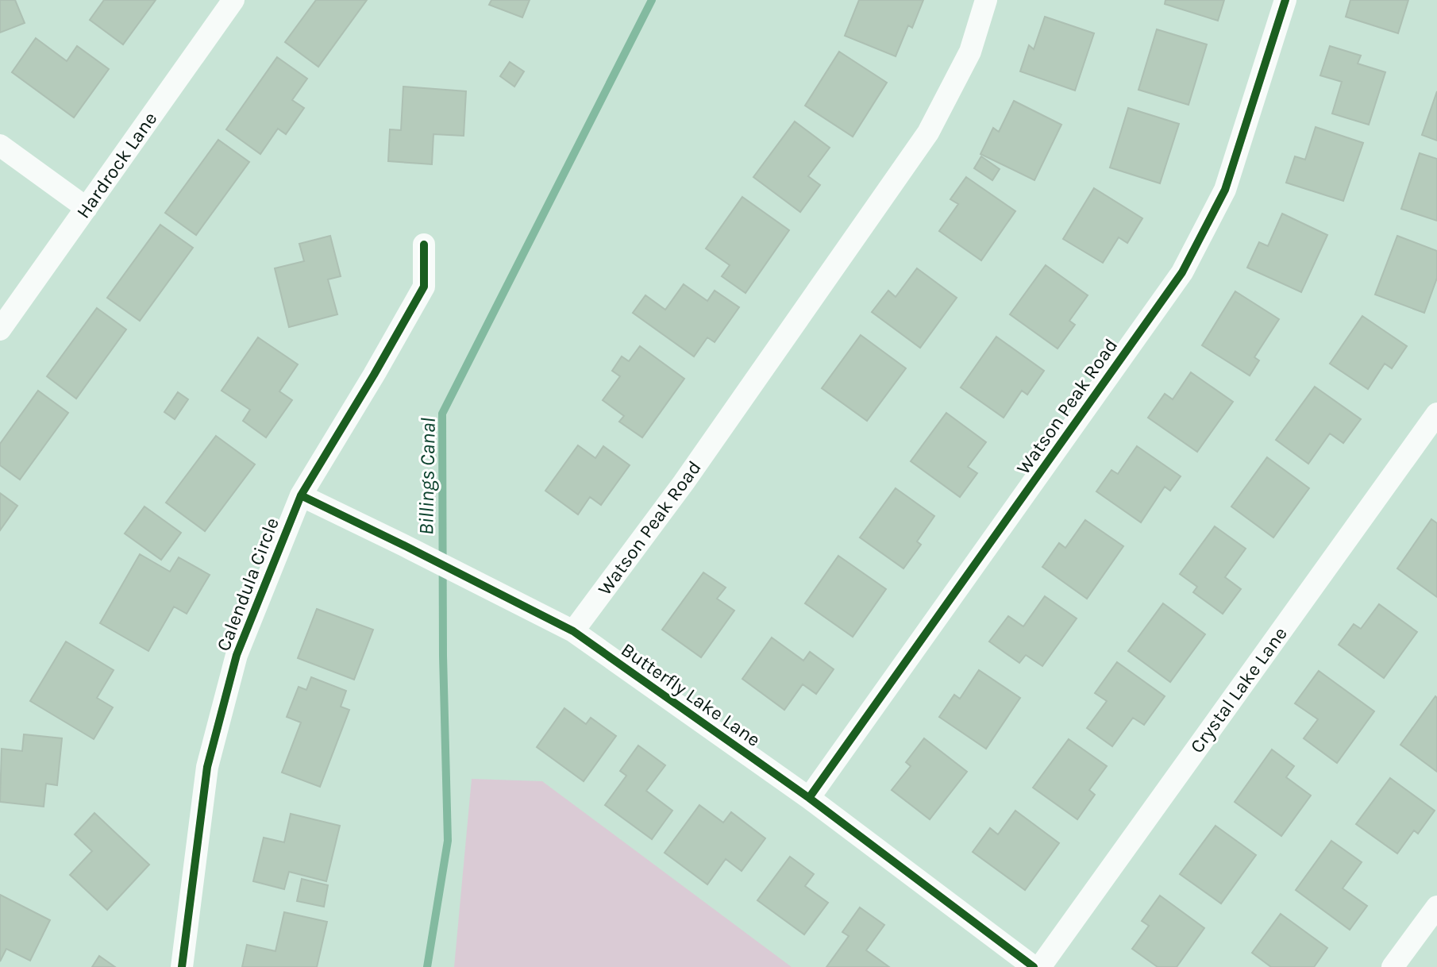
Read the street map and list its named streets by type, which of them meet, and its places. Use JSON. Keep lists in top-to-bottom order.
{
  "streets": {
    "street": [
      "Hardrock Lane",
      "Watson Peak Road",
      "Calendula Circle",
      "Crystal Lake Lane",
      "Butterfly Lake Lane"
    ]
  },
  "crossings": [
    ["Watson Peak Road", "Butterfly Lake Lane"],
    ["Calendula Circle", "Butterfly Lake Lane"]
  ],
  "water": ["Billings Canal"]
}
